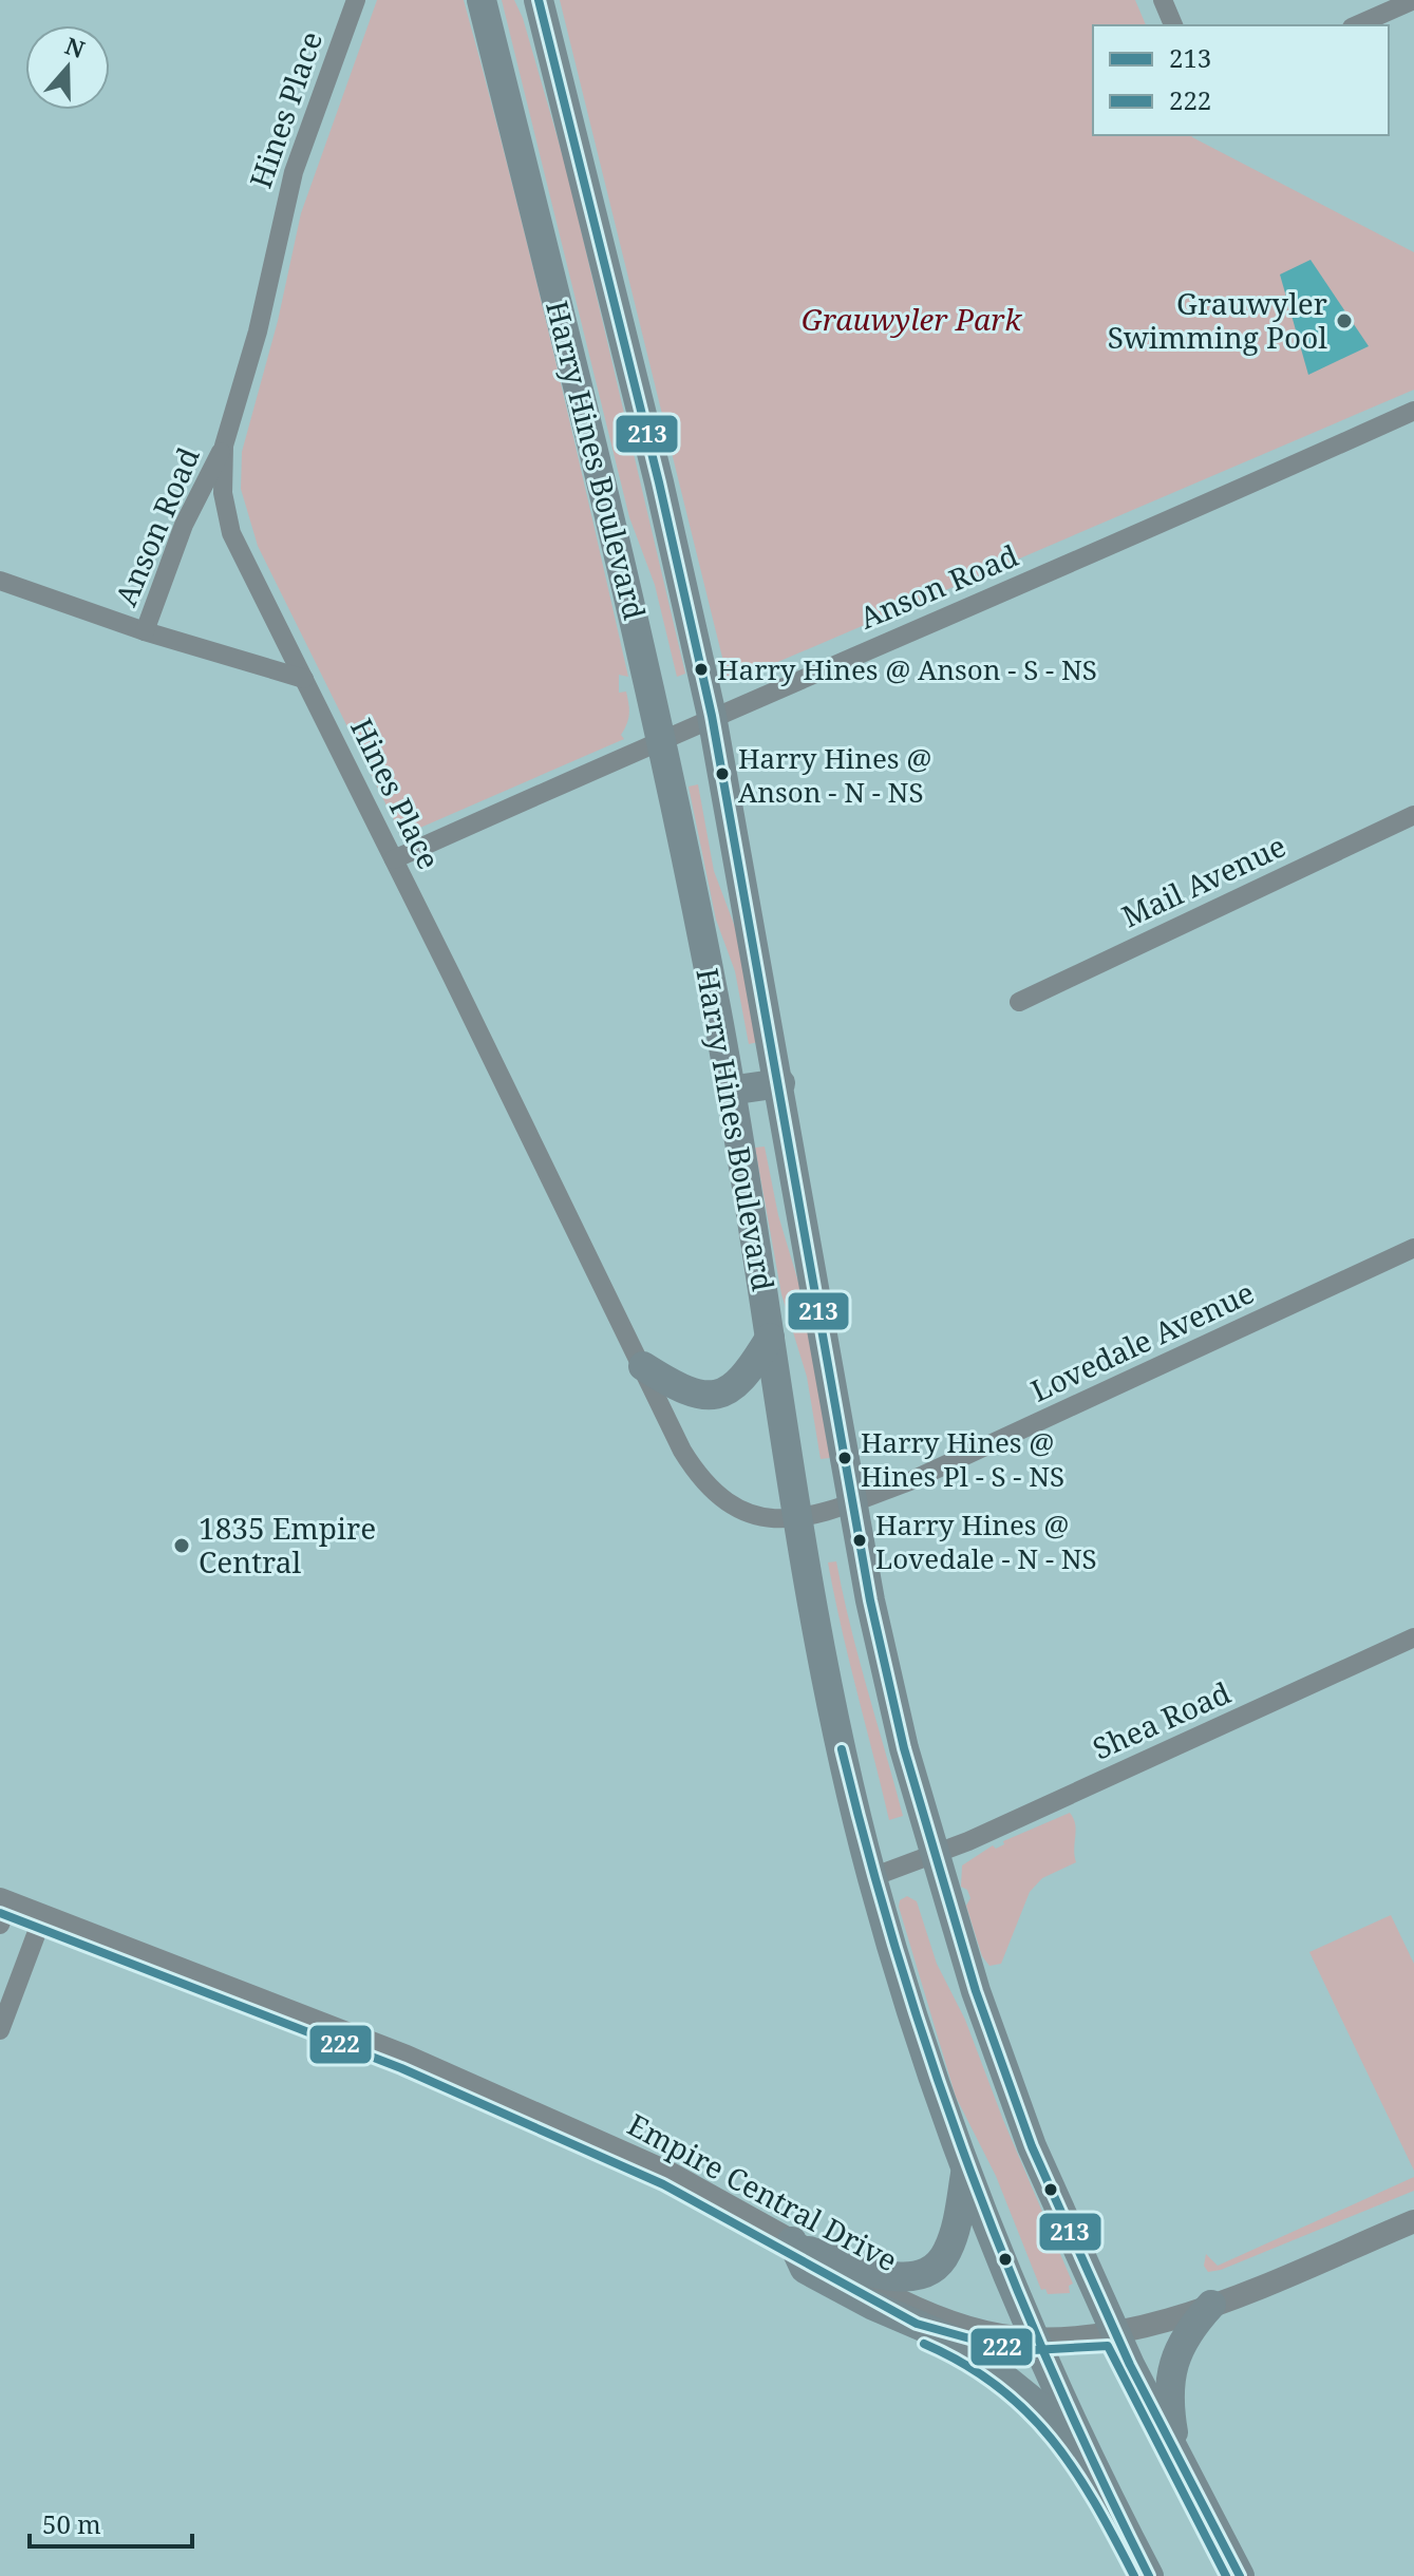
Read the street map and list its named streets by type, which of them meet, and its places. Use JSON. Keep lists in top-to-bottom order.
{
  "streets": {
    "main road": ["Harry Hines Boulevard"],
    "street": [
      "Hines Place",
      "Anson Road",
      "Mail Avenue",
      "Lovedale Avenue",
      "Shea Road",
      "Empire Central Drive"
    ]
  },
  "crossings": [
    ["Hines Place", "Harry Hines Boulevard"],
    ["Hines Place", "Anson Road"],
    ["Hines Place", "Lovedale Avenue"],
    ["Harry Hines Boulevard", "Anson Road"],
    ["Harry Hines Boulevard", "Lovedale Avenue"],
    ["Harry Hines Boulevard", "Shea Road"],
    ["Harry Hines Boulevard", "Empire Central Drive"]
  ],
  "parks": ["Grauwyler Park"],
  "places": [
    "Grauwyler Swimming Pool",
    "Harry Hines @ Anson - S - NS",
    "Harry Hines @ Anson - N - NS",
    "Harry Hines @ Hines Pl - S - NS",
    "Harry Hines @ Lovedale - N - NS",
    "1835 Empire Central"
  ],
  "lines": ["transit line 213", "transit line 222"],
  "legend": ["213", "222"],
  "scale_bar": "50 m",
  "north": "top"
}
